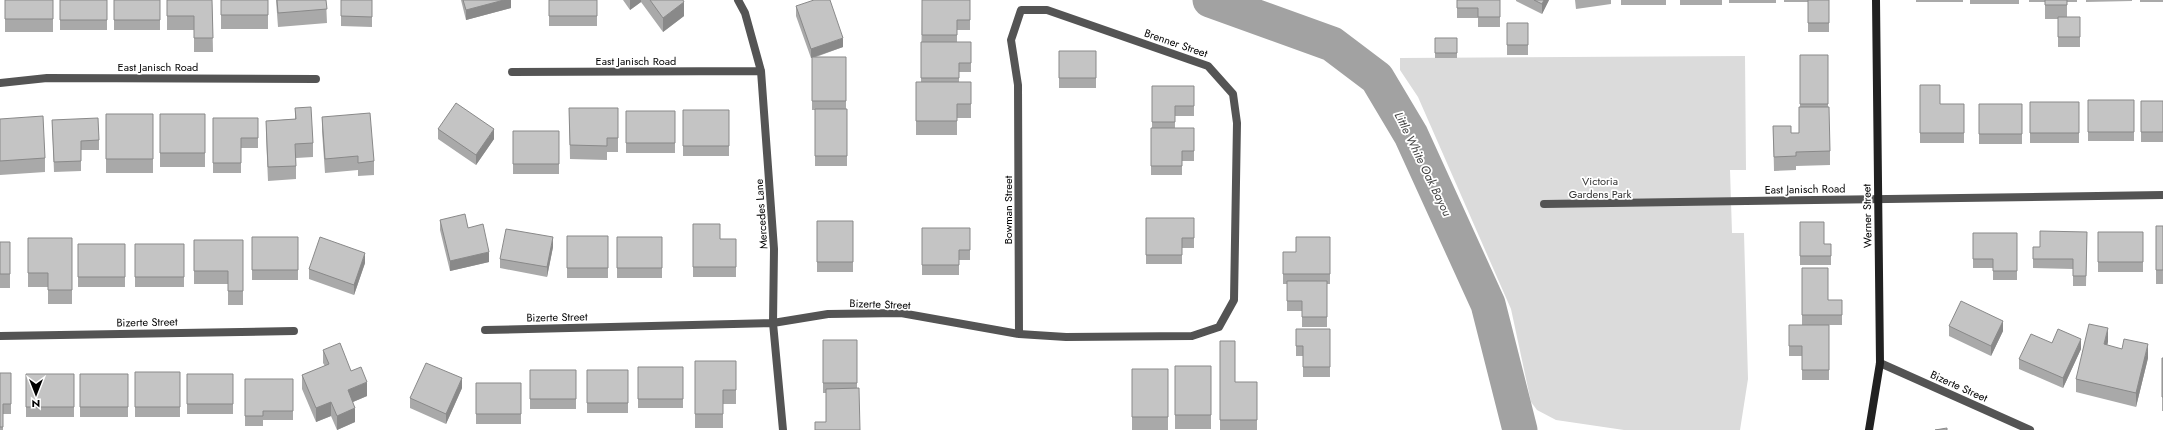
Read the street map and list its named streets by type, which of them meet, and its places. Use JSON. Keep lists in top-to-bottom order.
{
  "streets": {
    "street": [
      "Brenner Street",
      "East Janisch Road",
      "Bowman Street",
      "Mercedes Lane",
      "Werner Street",
      "Bizerte Street"
    ]
  },
  "crossings": [
    ["Brenner Street", "Bowman Street"],
    ["Brenner Street", "Bizerte Street"],
    ["East Janisch Road", "Mercedes Lane"],
    ["East Janisch Road", "Werner Street"],
    ["Bowman Street", "Bizerte Street"],
    ["Mercedes Lane", "Bizerte Street"],
    ["Werner Street", "Bizerte Street"]
  ],
  "water": ["Little White Oak Bayou"],
  "parks": ["Victoria Gardens Park"],
  "north": "bottom"
}
